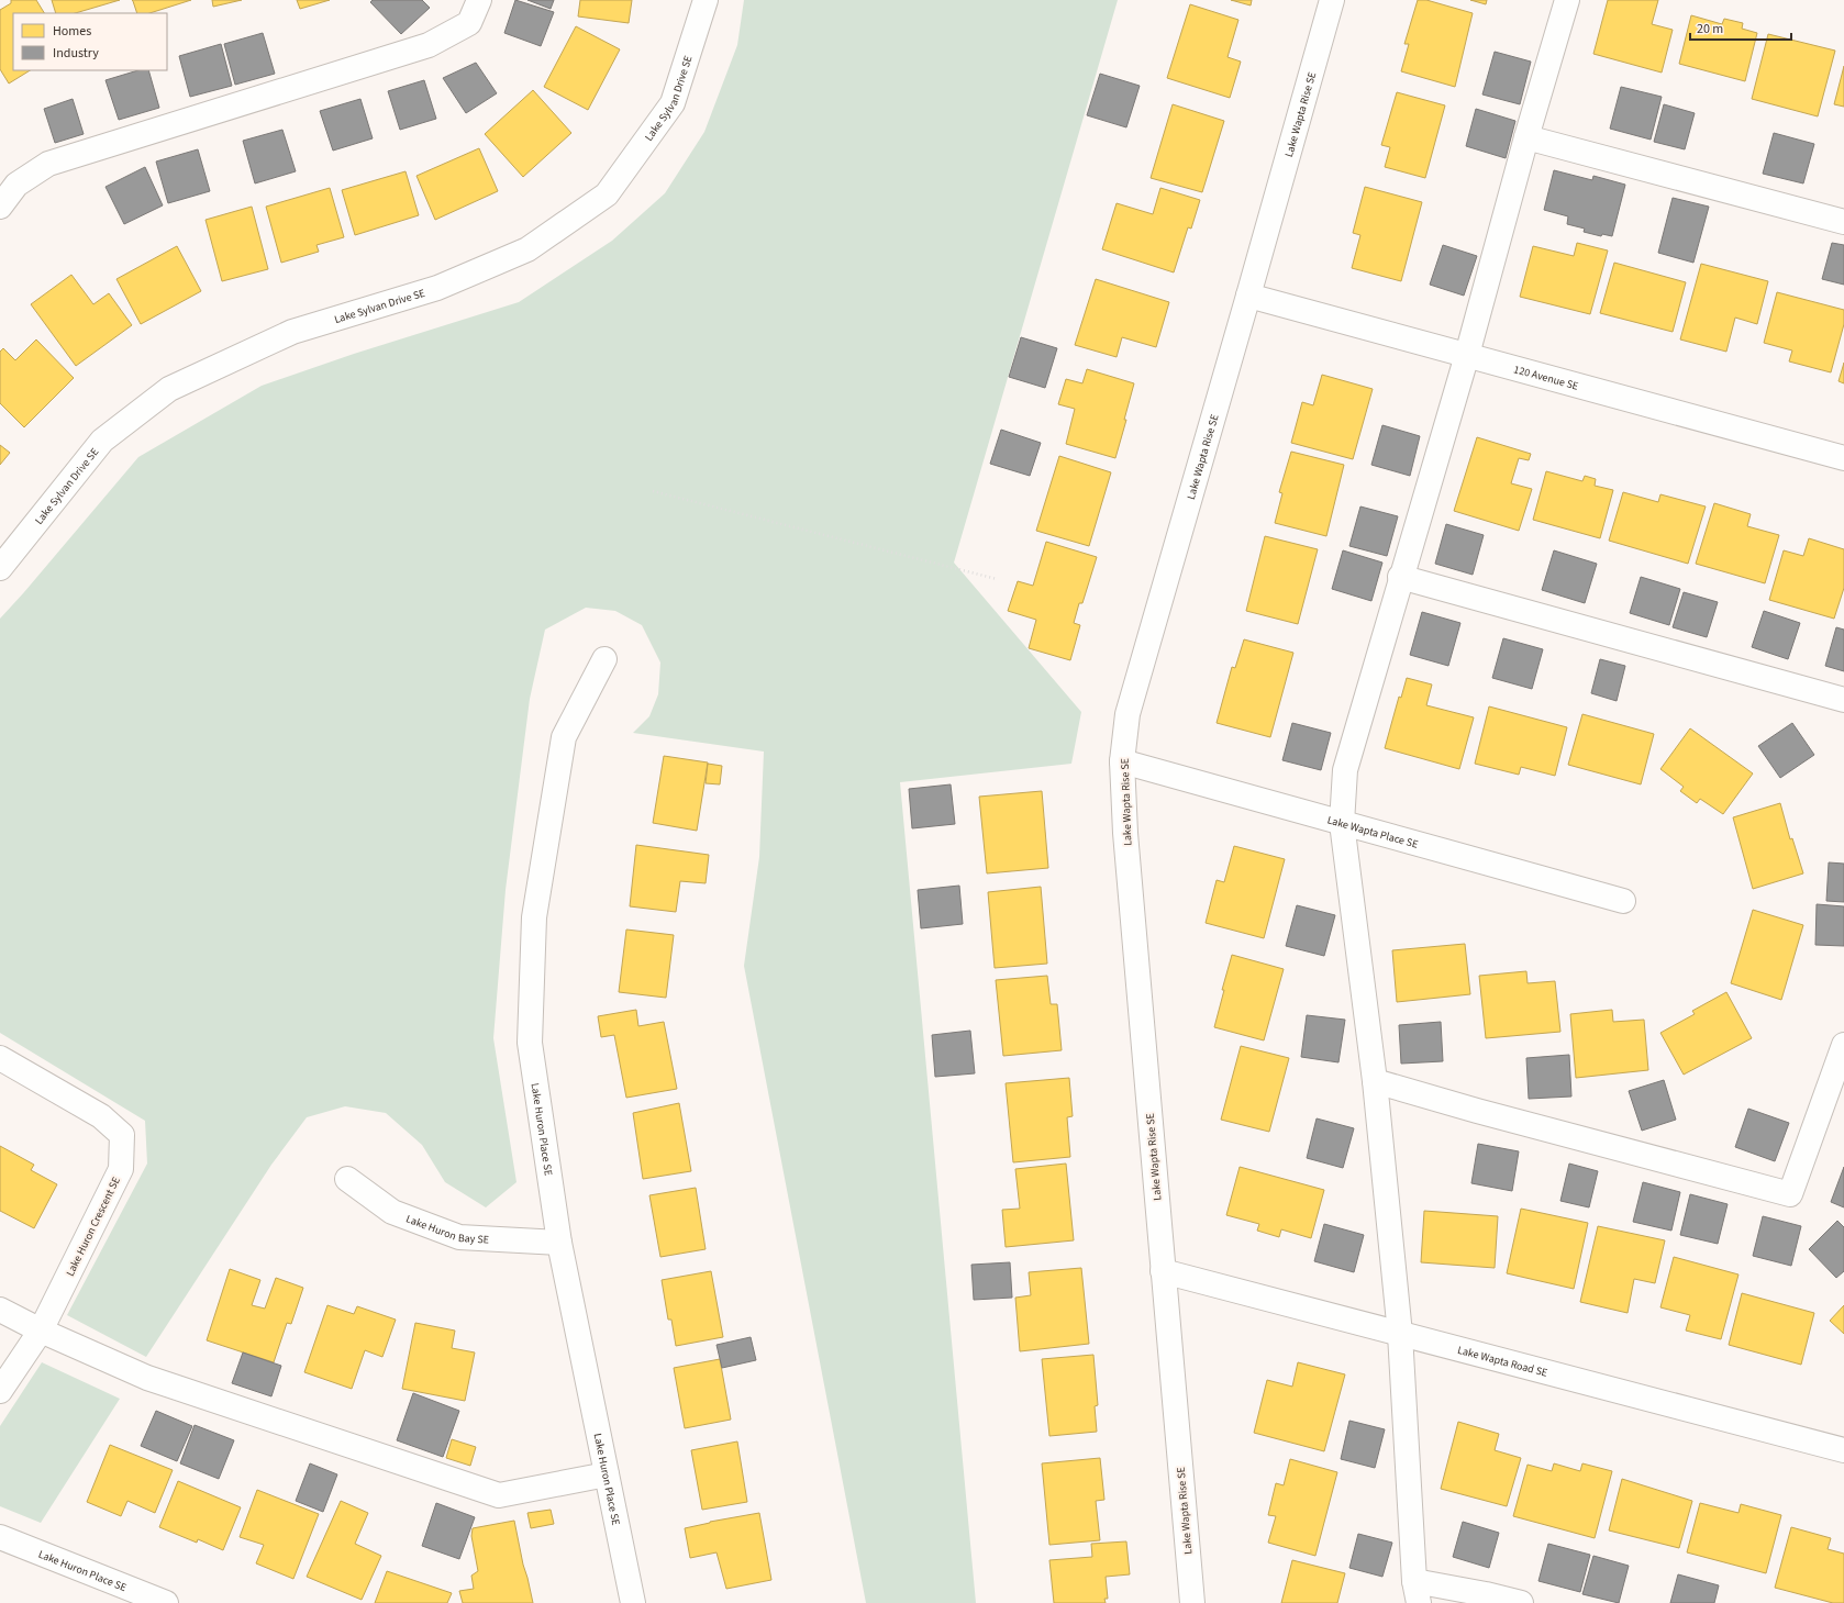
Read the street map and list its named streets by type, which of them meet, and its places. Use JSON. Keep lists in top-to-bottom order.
{
  "streets": {
    "street": [
      "Lake Sylvan Drive SE",
      "Lake Wapta Rise SE",
      "120 Avenue SE",
      "Lake Wapta Place SE",
      "Lake Huron Place SE",
      "Lake Huron Crescent SE",
      "Lake Huron Bay SE",
      "Lake Wapta Road SE"
    ]
  },
  "crossings": [
    ["Lake Wapta Rise SE", "120 Avenue SE"],
    ["Lake Wapta Rise SE", "Lake Wapta Place SE"],
    ["Lake Wapta Rise SE", "Lake Wapta Road SE"],
    ["Lake Huron Place SE", "Lake Huron Bay SE"]
  ],
  "legend": ["Homes", "Industry"],
  "scale_bar": "20 m"
}
